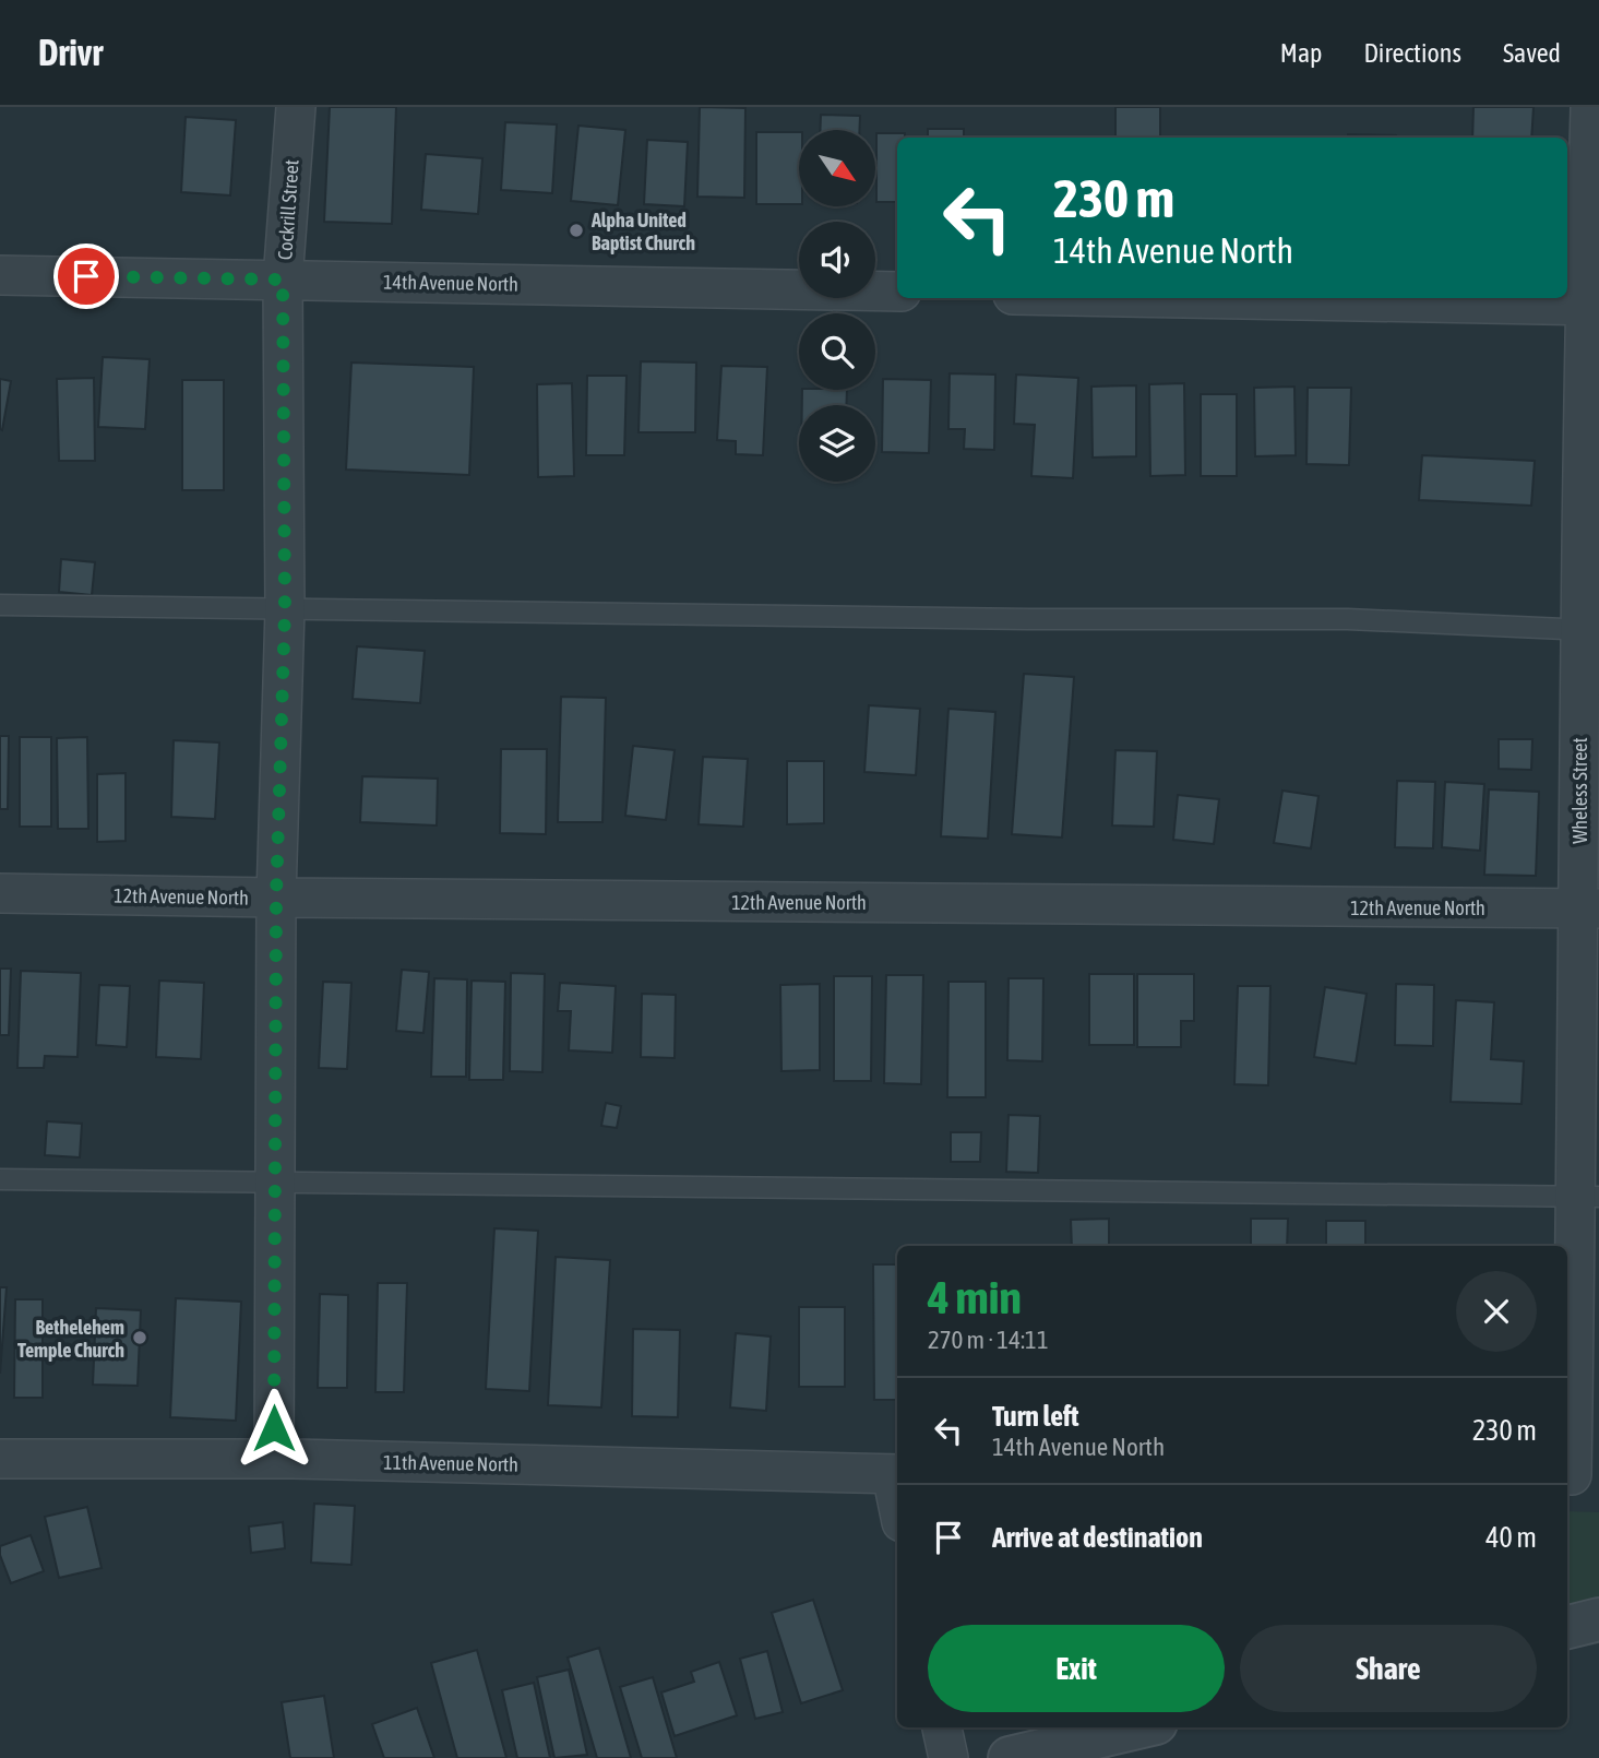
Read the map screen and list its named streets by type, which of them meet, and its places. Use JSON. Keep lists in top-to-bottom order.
{
  "streets": {
    "street": [
      "Cockrill Street",
      "14th Avenue North",
      "Wheless Street",
      "12th Avenue North",
      "11th Avenue North"
    ]
  },
  "crossings": [
    ["Cockrill Street", "14th Avenue North"],
    ["Cockrill Street", "12th Avenue North"],
    ["Cockrill Street", "11th Avenue North"],
    ["Wheless Street", "12th Avenue North"]
  ],
  "places": ["Alpha United Baptist Church", "Bethelehem Temple Church"],
  "north": "bottom right",
  "page": {
    "header": "Drivr",
    "nav": ["Map", "Directions", "Saved"],
    "turn": ["230 m", "14th Avenue North"],
    "heading": ["4 min", "270 m · 14:11"],
    "list": [
      {
        "name": "Turn left",
        "note": "14th Avenue North",
        "value": "230 m"
      },
      {
        "name": "Arrive at destination",
        "value": "40 m"
      }
    ],
    "buttons": ["Exit", "Share"]
  }
}
